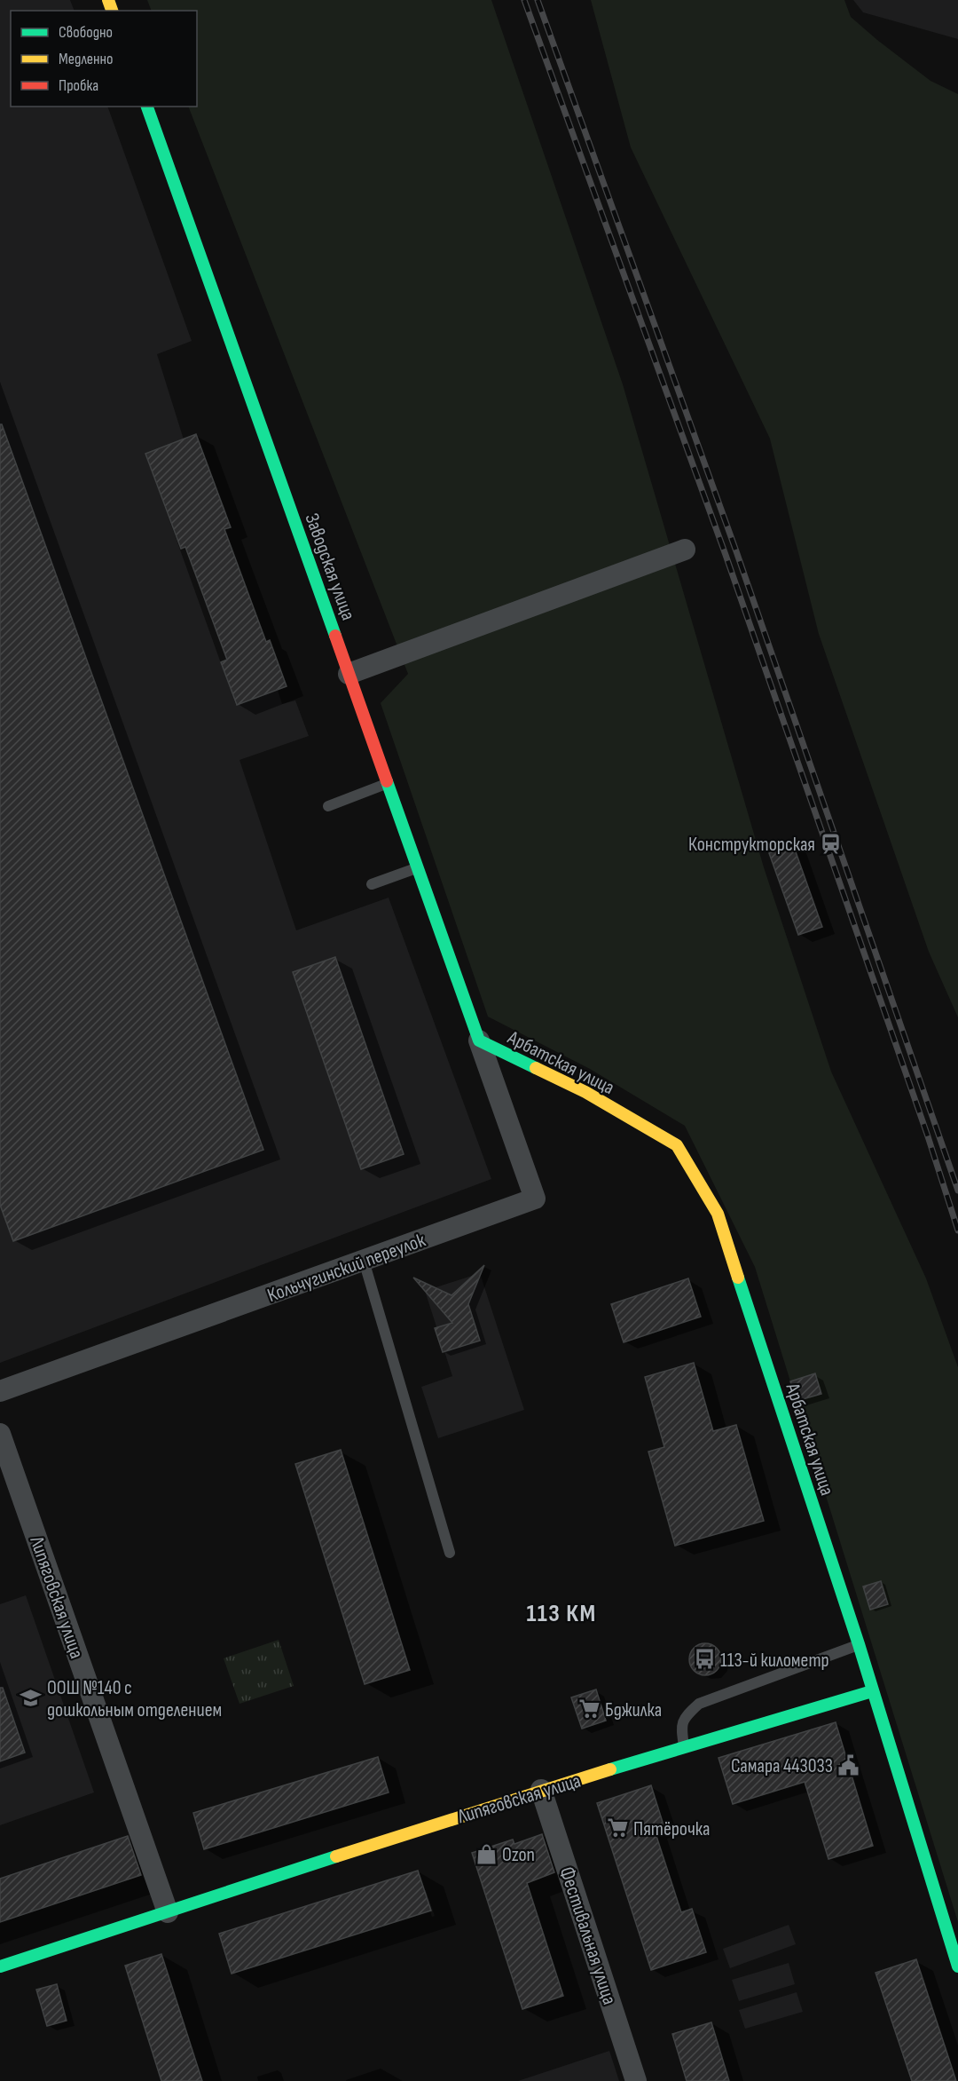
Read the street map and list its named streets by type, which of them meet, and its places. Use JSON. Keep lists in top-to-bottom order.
{
  "streets": {
    "street": [
      "Заводская улица",
      "Арбатская улица",
      "Кольчугинский переулок",
      "Липяговская улица",
      "Фестивальная улица"
    ]
  },
  "crossings": [
    ["Заводская улица", "Арбатская улица"],
    ["Заводская улица", "Кольчугинский переулок"],
    ["Арбатская улица", "Кольчугинский переулок"],
    ["Арбатская улица", "Липяговская улица"],
    ["Липяговская улица", "Фестивальная улица"]
  ],
  "districts": ["113 КМ"],
  "places": {
    "station": ["Конструкторская"],
    "bus stop": ["113-й километр"],
    "school or university": ["ООШ №140 с дошкольным отделением"],
    "supermarket": ["Бджилка", "Пятёрочка"],
    "public building": ["Самара 443033"],
    "shop": ["Ozon"]
  },
  "legend": ["Свободно", "Медленно", "Пробка"]
}
